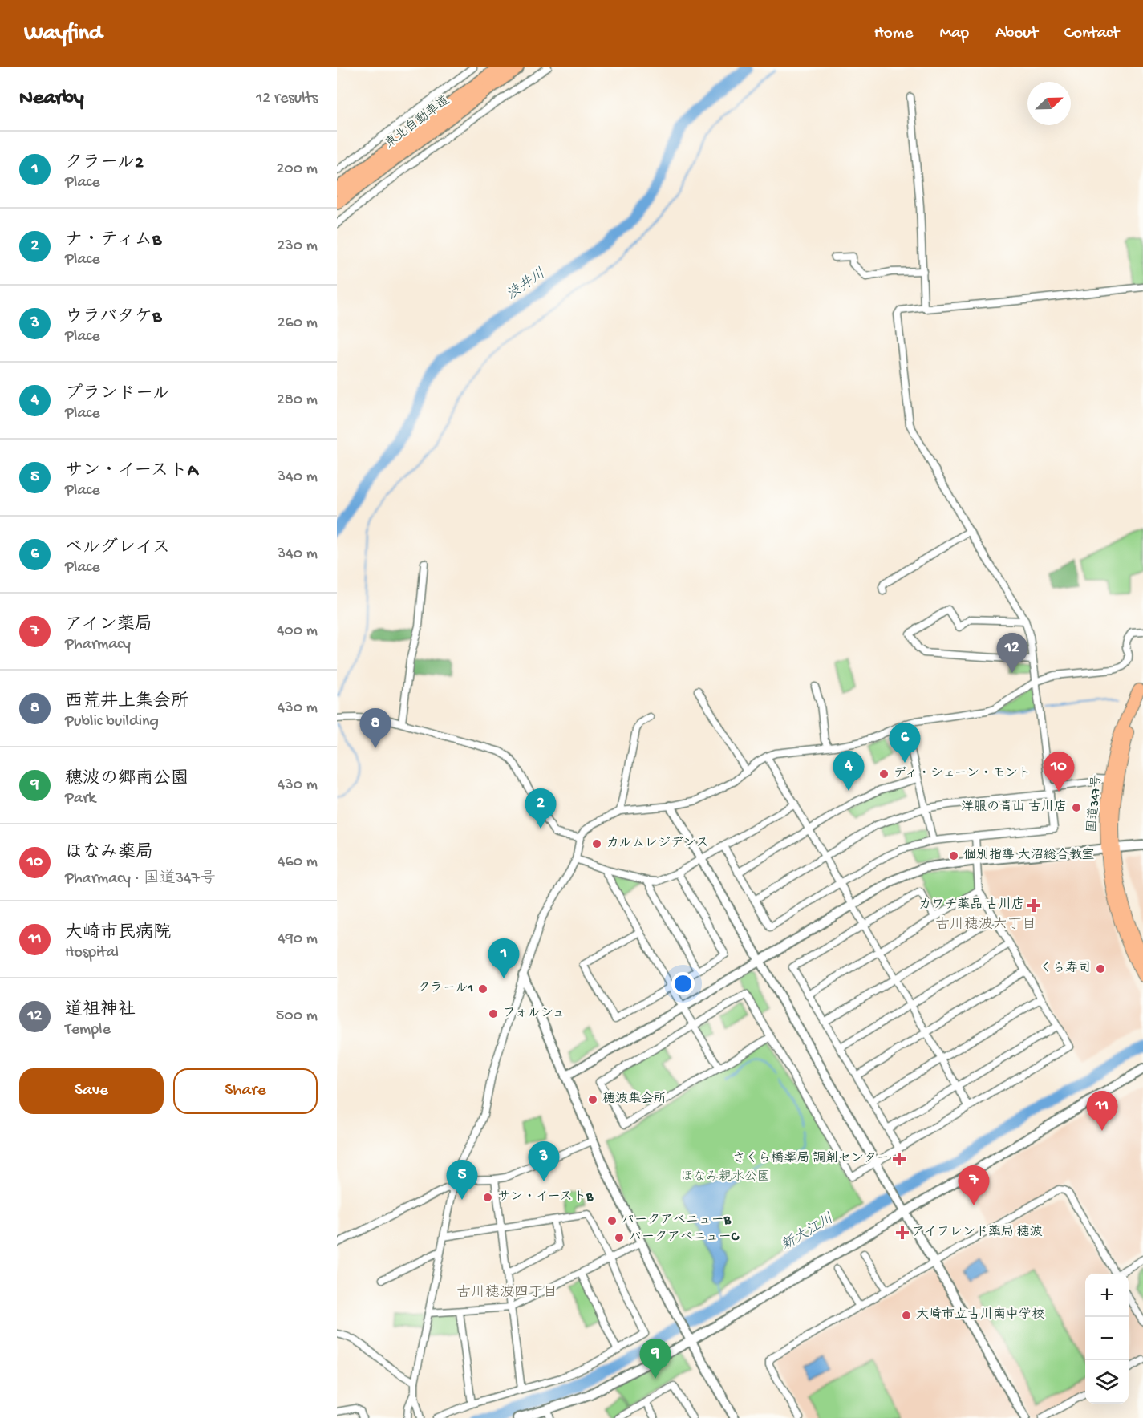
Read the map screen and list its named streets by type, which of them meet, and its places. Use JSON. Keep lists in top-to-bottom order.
{
  "streets": {
    "highway": ["東北自動車道", "国道347号"]
  },
  "districts": ["古川穂波六丁目", "古川穂波四丁目"],
  "water": ["渋井川", "新大江川"],
  "parks": ["ほなみ親水公園"],
  "places": {
    "other": [
      "ディ・シェーン・モント",
      "洋服の青山 古川店",
      "カルムレジデンス",
      "個別指導 大沼総合教室",
      "くら寿司",
      "クラール1",
      "フォルシュ",
      "穂波集会所",
      "サン・イーストB",
      "パークアベニューB",
      "パークアベニューC",
      "大崎市立古川南中学校"
    ],
    "health": ["カワチ薬品 古川店", "さくら橋薬局 調剤センター", "アイフレンド薬局 穂波"]
  },
  "north": "top right",
  "page": {
    "header": "Wayfind",
    "nav": [
      "Home",
      "Map",
      "About",
      "Contact"
    ],
    "heading": ["Nearby", "12 results"],
    "list": [
      {
        "mark": "1",
        "name": "クラール2",
        "note": "Place",
        "value": "200 m"
      },
      {
        "mark": "2",
        "name": "ナ・ティムB",
        "note": "Place",
        "value": "230 m"
      },
      {
        "mark": "3",
        "name": "ウラバタケB",
        "note": "Place",
        "value": "260 m"
      },
      {
        "mark": "4",
        "name": "プランドール",
        "note": "Place",
        "value": "280 m"
      },
      {
        "mark": "5",
        "name": "サン・イーストA",
        "note": "Place",
        "value": "340 m"
      },
      {
        "mark": "6",
        "name": "ベルグレイス",
        "note": "Place",
        "value": "340 m"
      },
      {
        "mark": "7",
        "name": "アイン薬局",
        "note": "Pharmacy",
        "value": "400 m"
      },
      {
        "mark": "8",
        "name": "西荒井上集会所",
        "note": "Public building",
        "value": "430 m"
      },
      {
        "mark": "9",
        "name": "穂波の郷南公園",
        "note": "Park",
        "value": "430 m"
      },
      {
        "mark": "10",
        "name": "ほなみ薬局",
        "note": "Pharmacy · 国道347号",
        "value": "460 m"
      },
      {
        "mark": "11",
        "name": "大崎市民病院",
        "note": "Hospital",
        "value": "490 m"
      },
      {
        "mark": "12",
        "name": "道祖神社",
        "note": "Temple",
        "value": "500 m"
      }
    ],
    "pins": [
      "12",
      "8",
      "6",
      "4",
      "10",
      "2",
      "1",
      "11",
      "3",
      "5",
      "7",
      "9"
    ],
    "buttons": ["Save", "Share"],
    "map_buttons": ["+", "−"]
  }
}
